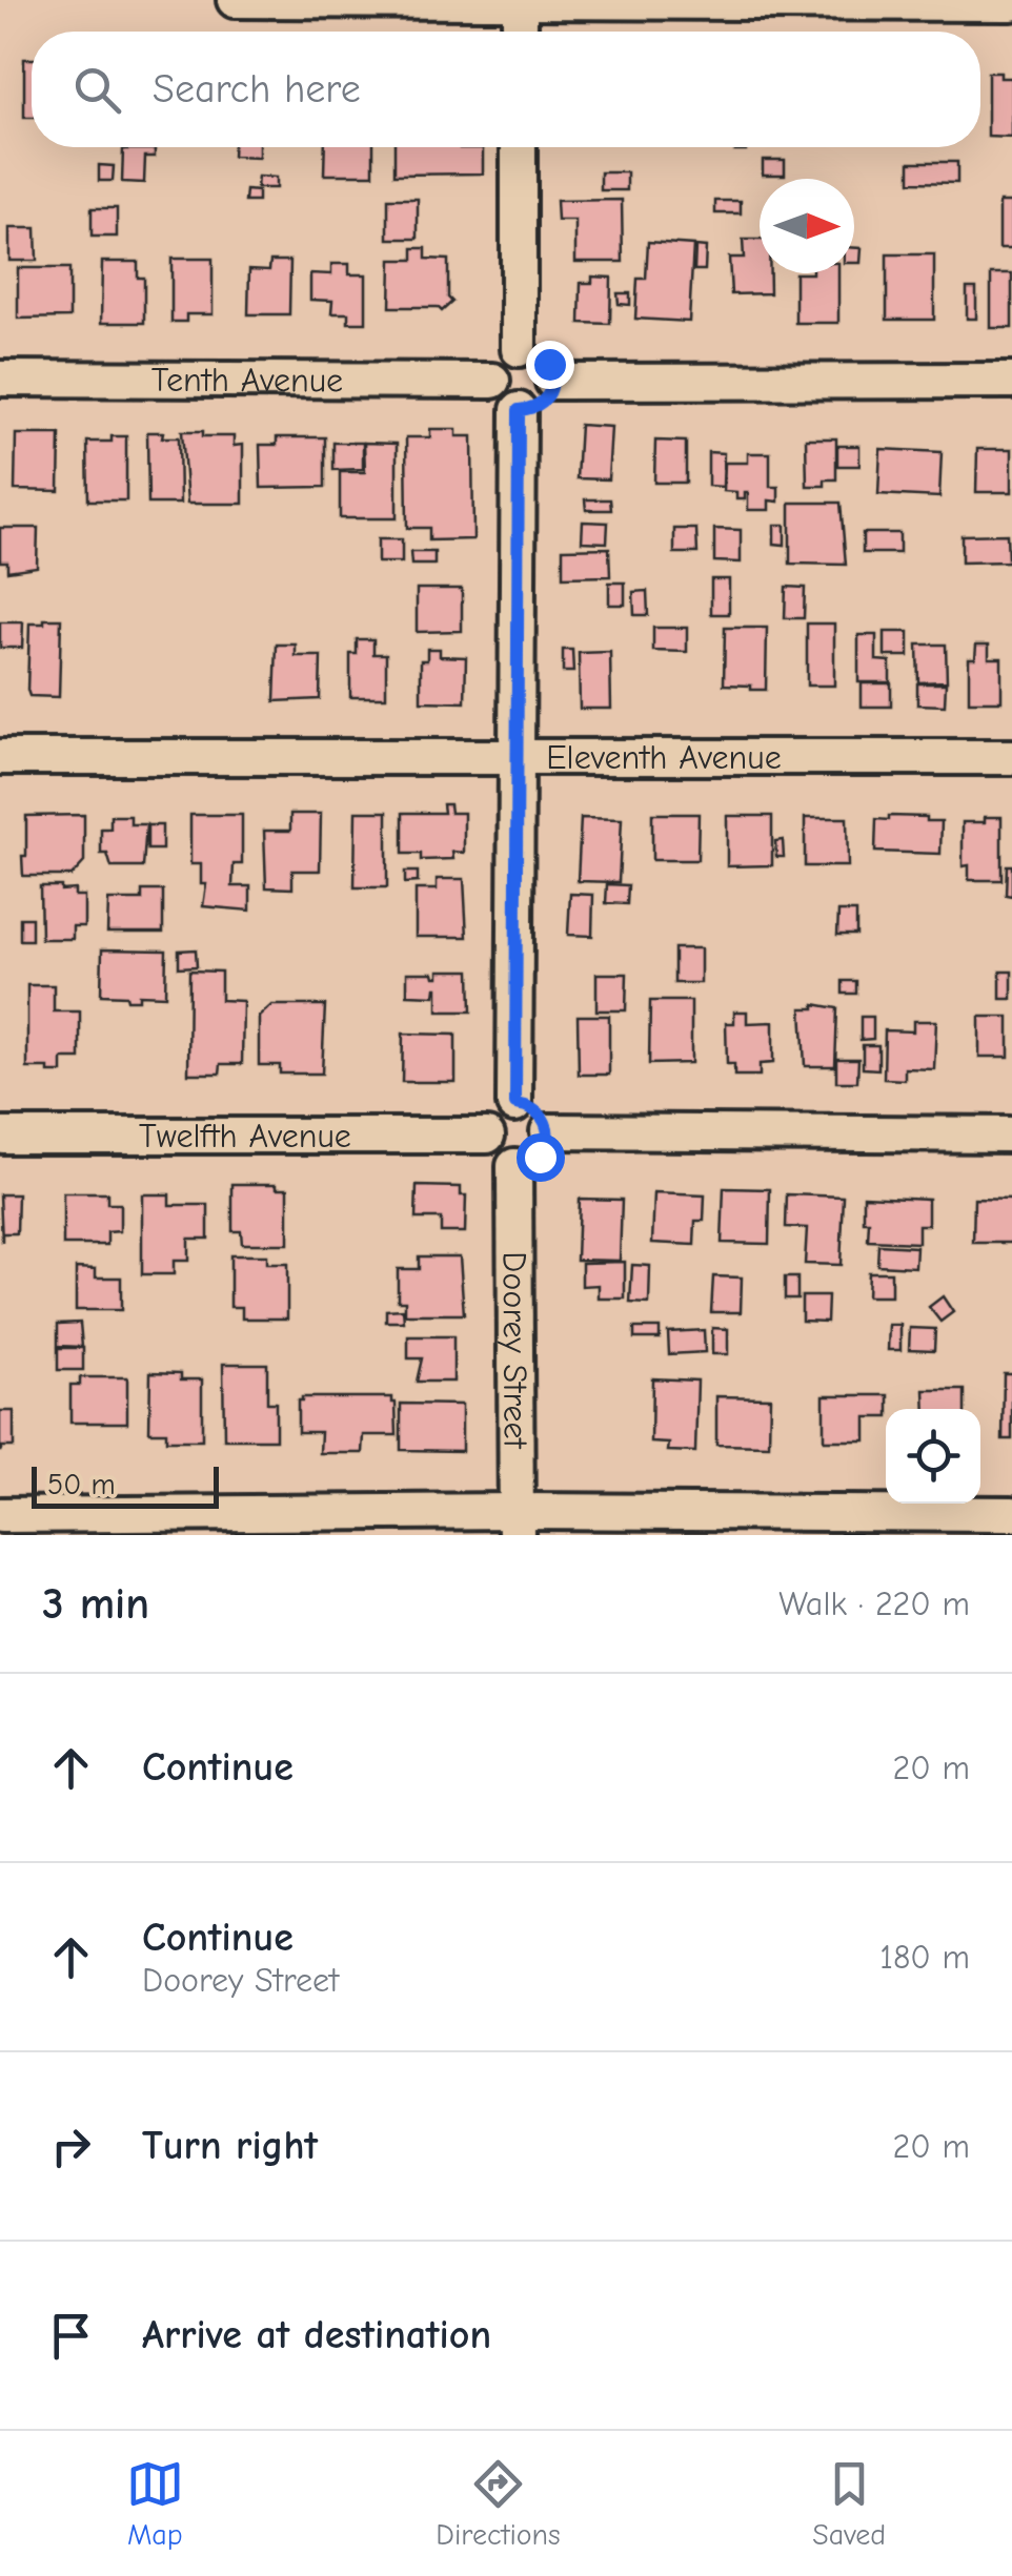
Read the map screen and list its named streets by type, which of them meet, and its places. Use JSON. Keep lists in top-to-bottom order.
{
  "streets": {
    "street": [
      "Tenth Avenue",
      "Eleventh Avenue",
      "Twelfth Avenue",
      "Doorey Street"
    ]
  },
  "crossings": [
    ["Twelfth Avenue", "Doorey Street"]
  ],
  "scale_bar": "50 m",
  "north": "right",
  "page": {
    "search": "Search here",
    "scale": "50 m",
    "heading": ["3 min", "Walk · 220 m"],
    "list": [
      ["Continue", "20 m"],
      ["Continue", "Doorey Street", "180 m"],
      ["Turn right", "20 m"],
      "Arrive at destination"
    ],
    "nav": ["Map", "Directions", "Saved"]
  }
}
